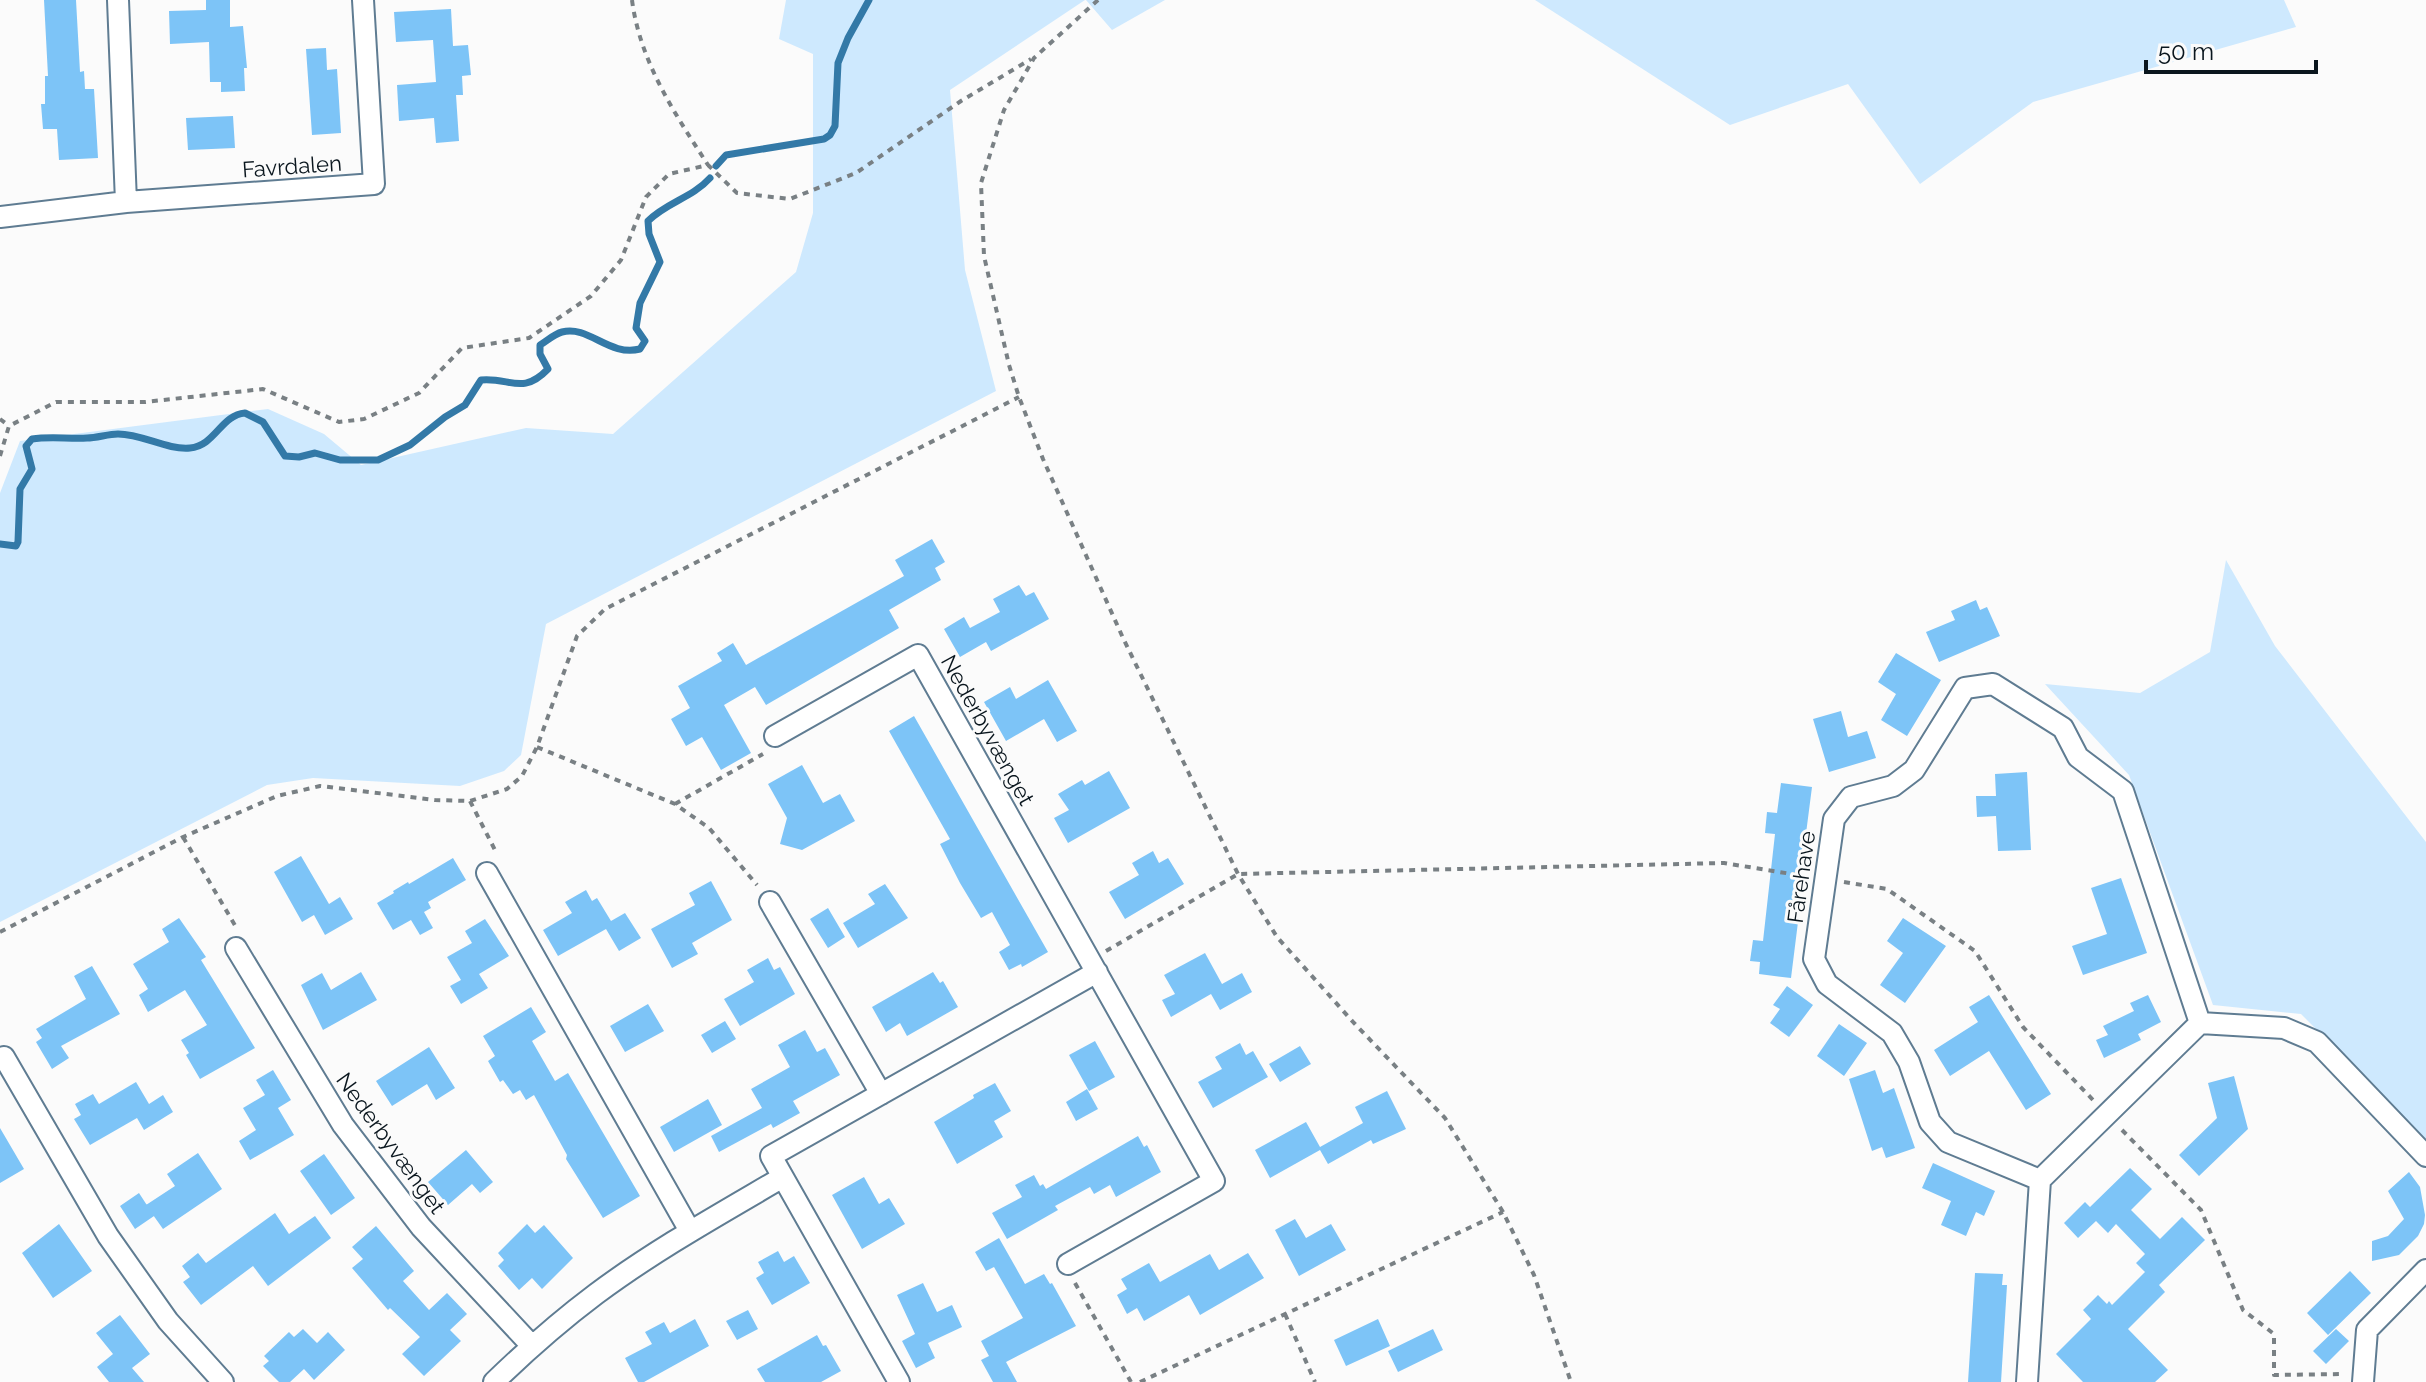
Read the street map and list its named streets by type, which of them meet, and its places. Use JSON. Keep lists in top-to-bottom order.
{
  "streets": {
    "street": ["Favrdalen", "Nederbyvænget", "Fårehave"]
  },
  "scale_bar": "50 m"
}
